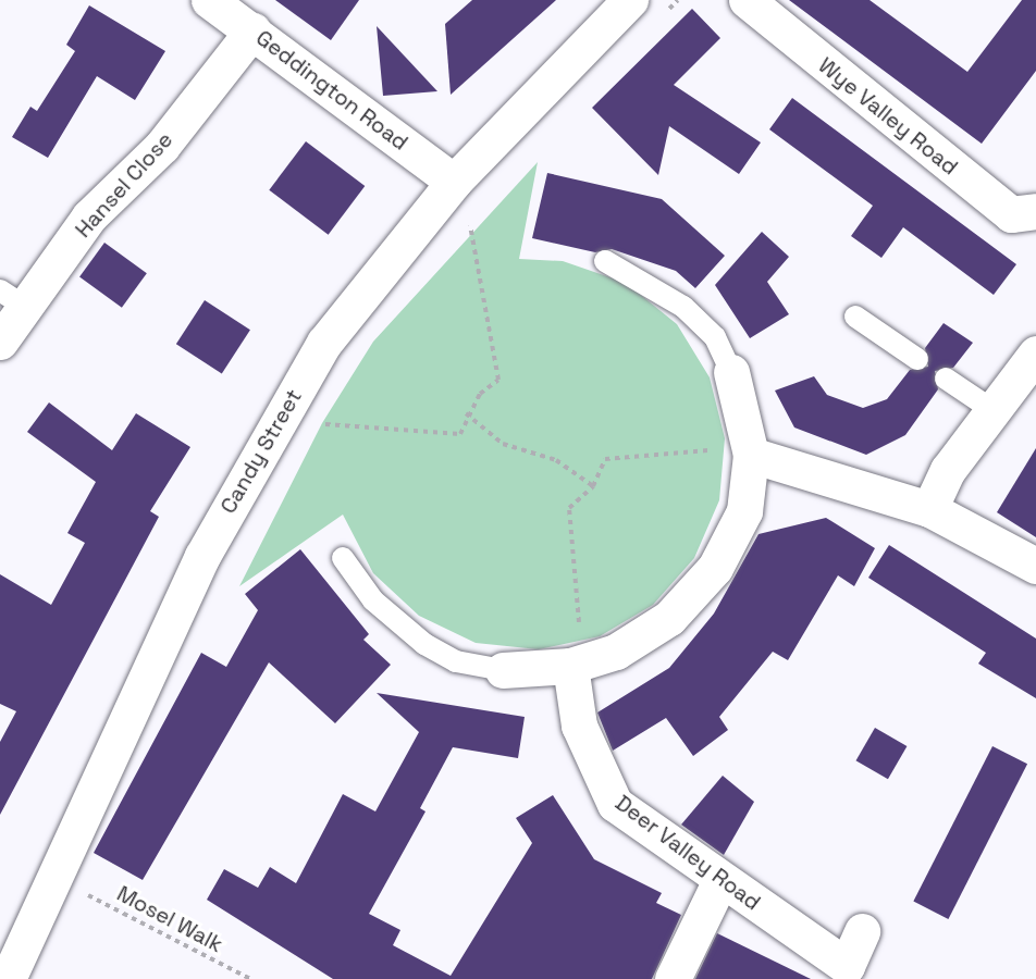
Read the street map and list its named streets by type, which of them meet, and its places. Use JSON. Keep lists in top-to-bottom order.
{
  "streets": {
    "street": [
      "Geddington Road",
      "Wye Valley Road",
      "Hansel Close",
      "Candy Street",
      "Deer Valley Road"
    ],
    "path": ["Mosel Walk"]
  },
  "crossings": [
    ["Geddington Road", "Hansel Close"],
    ["Geddington Road", "Candy Street"]
  ]
}
